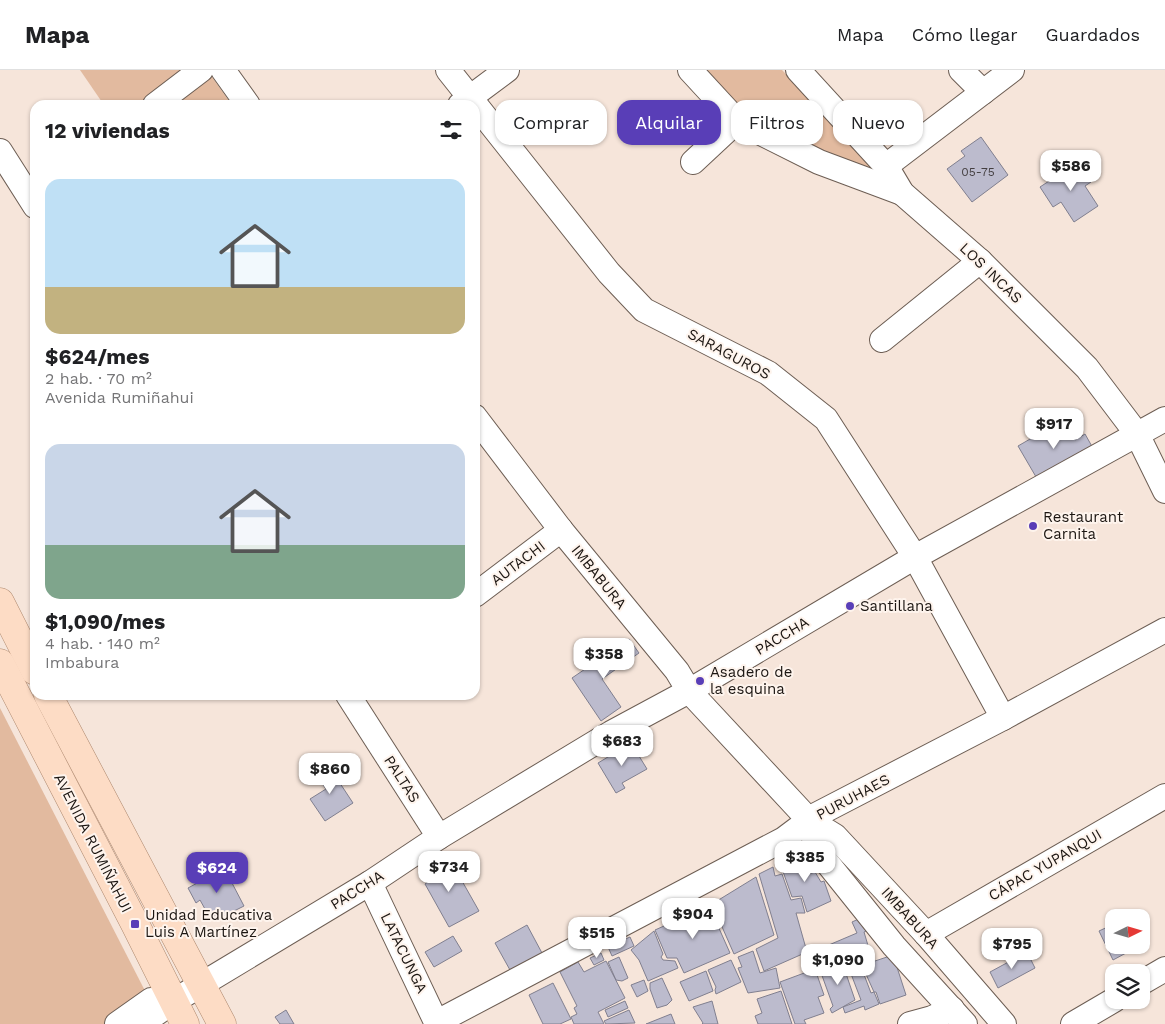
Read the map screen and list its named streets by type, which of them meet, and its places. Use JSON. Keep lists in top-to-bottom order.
{
  "streets": {
    "main road": ["AVENIDA RUMIÑAHUI"],
    "street": [
      "LOS INCAS",
      "SARAGUROS",
      "AUTACHI",
      "IMBABURA",
      "PACCHA",
      "PALTAS",
      "PURUHAES",
      "CÁPAC YUPANQUI",
      "LATACUNGA"
    ]
  },
  "crossings": [
    ["LOS INCAS", "PACCHA"],
    ["SARAGUROS", "PACCHA"],
    ["SARAGUROS", "PURUHAES"],
    ["AUTACHI", "IMBABURA"],
    ["IMBABURA", "PACCHA"],
    ["IMBABURA", "PURUHAES"],
    ["IMBABURA", "CÁPAC YUPANQUI"],
    ["PACCHA", "PALTAS"],
    ["PACCHA", "AVENIDA RUMIÑAHUI"],
    ["PACCHA", "LATACUNGA"],
    ["PURUHAES", "LATACUNGA"]
  ],
  "places": {
    "other": ["Restaurant Carnita", "Santillana", "Asadero de la esquina"],
    "transit": ["Unidad Educativa Luis A Martínez"]
  },
  "house_numbers": ["05-75"],
  "north": "right",
  "page": {
    "header": "Mapa",
    "nav": ["Mapa", "Cómo llegar", "Guardados"],
    "chip": [
      "Comprar",
      "Alquilar",
      "Filtros",
      "Nuevo"
    ],
    "heading": "12 viviendas",
    "price": [
      "$586",
      "$917",
      "$358",
      "$683",
      "$860",
      "$385",
      "$734",
      "$624",
      "$904",
      "$515",
      "$795",
      "$1,090"
    ],
    "list": [
      {
        "name": "$624/mes",
        "note": "2 hab. · 70 m² · Avenida Rumiñahui"
      },
      {
        "name": "$1,090/mes",
        "note": "4 hab. · 140 m² · Imbabura"
      }
    ]
  }
}
